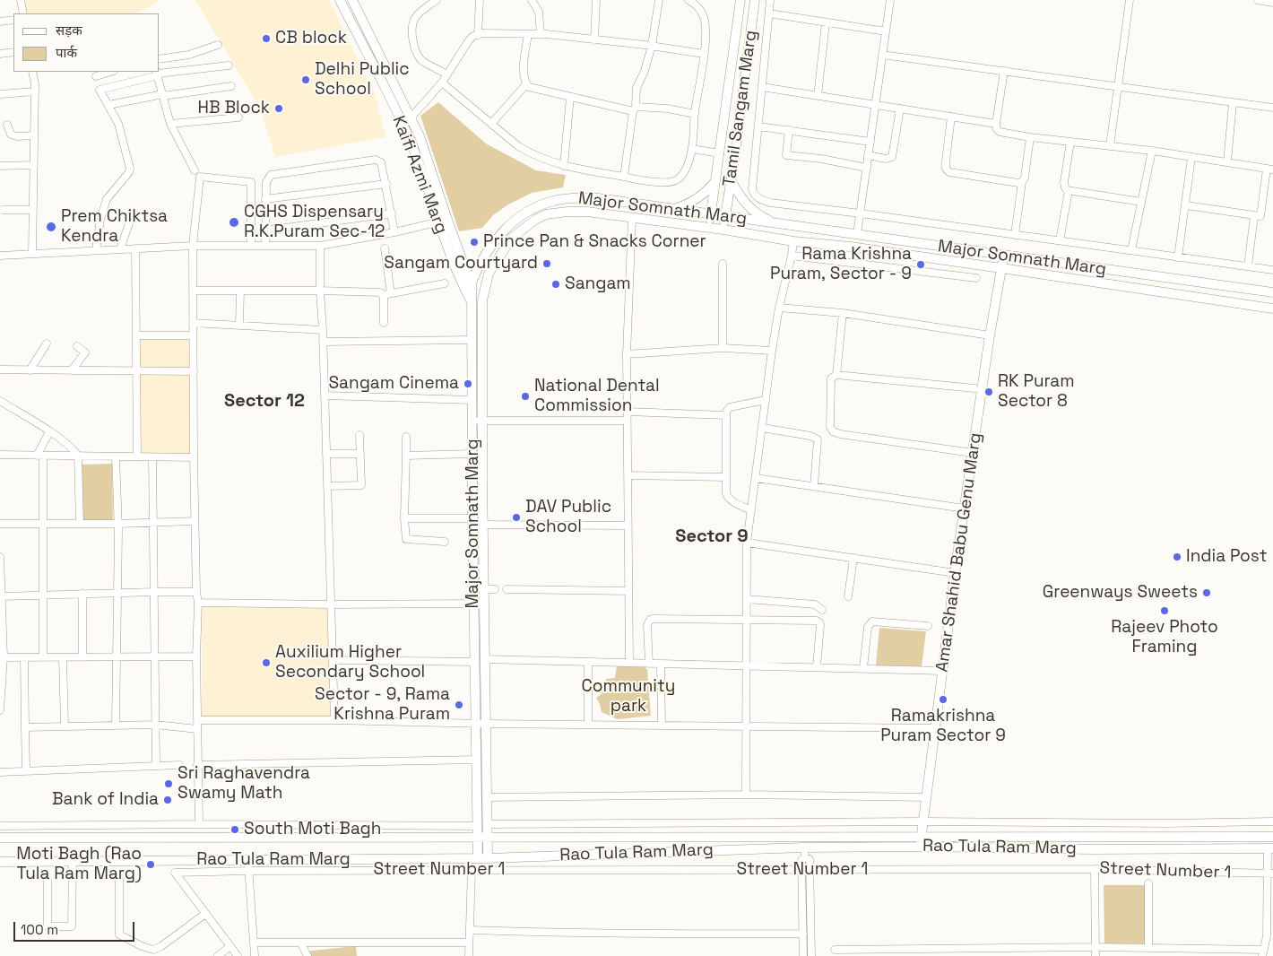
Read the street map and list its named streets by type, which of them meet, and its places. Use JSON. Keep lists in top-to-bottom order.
{
  "streets": {
    "street": [
      "Tamil Sangam Marg",
      "Kaifi Azmi Marg",
      "Major Somnath Marg",
      "Amar Shahid Babu Genu Marg",
      "Rao Tula Ram Marg",
      "Street Number 1"
    ]
  },
  "crossings": [
    ["Tamil Sangam Marg", "Major Somnath Marg"],
    ["Kaifi Azmi Marg", "Major Somnath Marg"],
    ["Major Somnath Marg", "Amar Shahid Babu Genu Marg"],
    ["Major Somnath Marg", "Rao Tula Ram Marg"],
    ["Amar Shahid Babu Genu Marg", "Rao Tula Ram Marg"]
  ],
  "districts": ["Sector 12", "Sector 9"],
  "parks": ["Community park"],
  "places": [
    "CB block",
    "Delhi Public School",
    "HB Block",
    "CGHS Dispensary R.K.Puram Sec-12",
    "Prem Chiktsa Kendra",
    "Prince Pan & Snacks Corner",
    "Sangam Courtyard",
    "Rama Krishna Puram, Sector - 9",
    "Sangam",
    "Sangam Cinema",
    "RK Puram Sector 8",
    "National Dental Commission",
    "DAV Public School",
    "India Post",
    "Greenways Sweets",
    "Rajeev Photo Framing",
    "Auxilium Higher Secondary School",
    "Ramakrishna Puram Sector 9",
    "Sector - 9, Rama Krishna Puram",
    "Sri Raghavendra Swamy Math",
    "Bank of India",
    "South Moti Bagh",
    "Moti Bagh (Rao Tula Ram Marg)"
  ],
  "legend": ["सड़क", "पार्क"],
  "scale_bar": "100 m"
}
